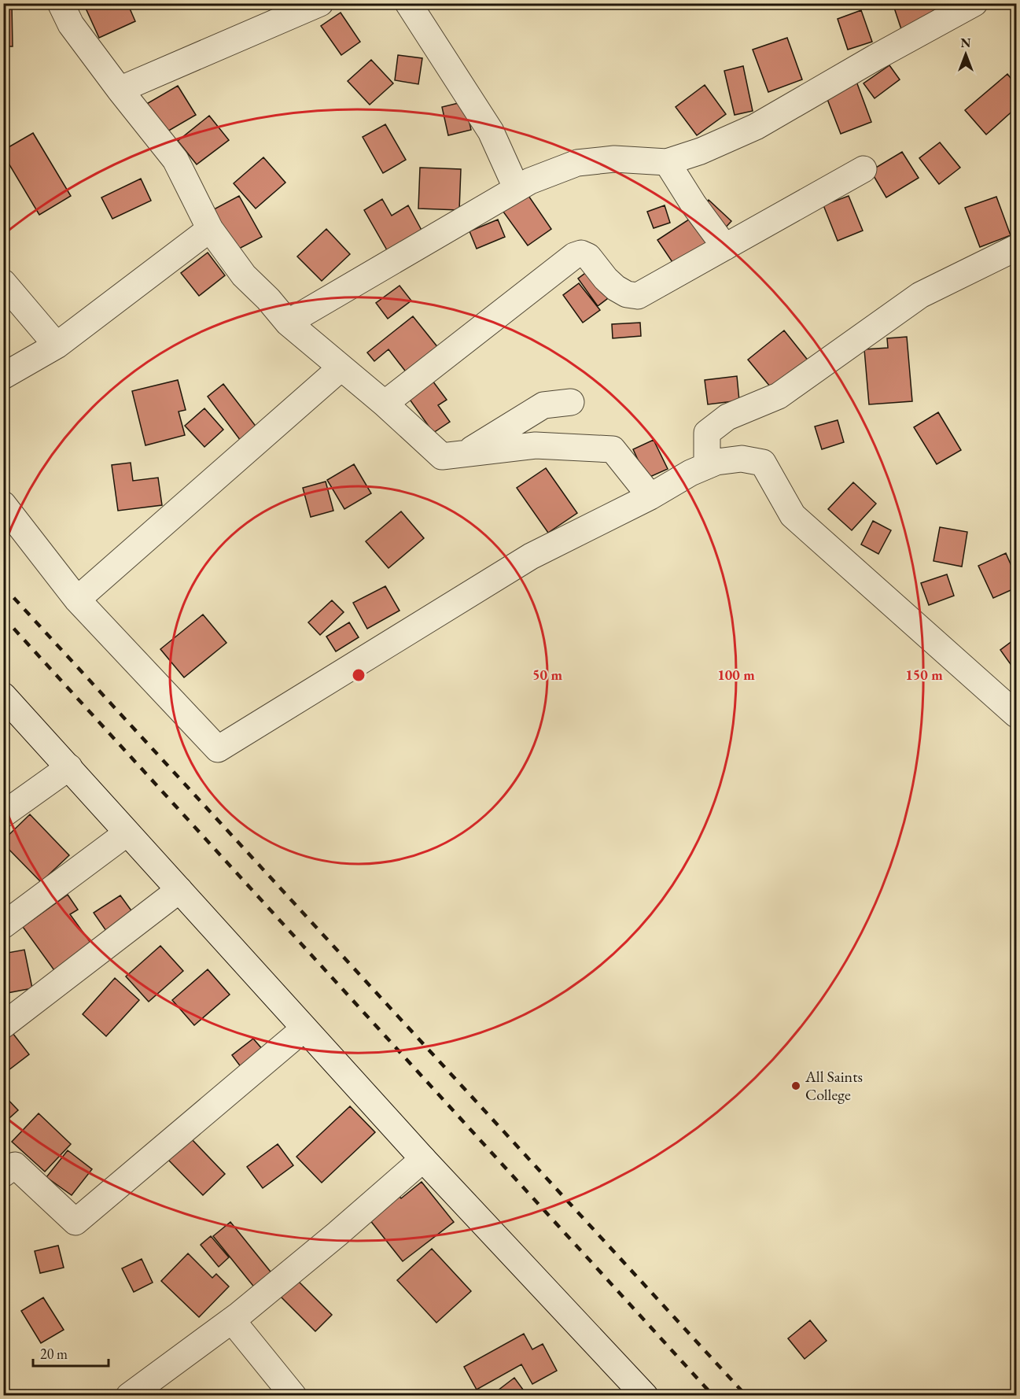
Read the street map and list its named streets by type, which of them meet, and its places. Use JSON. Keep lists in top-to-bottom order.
{
  "places": ["All Saints College"],
  "scale_bar": "20 m",
  "north": "top",
  "rings": ["50 m", "100 m", "150 m"]
}
